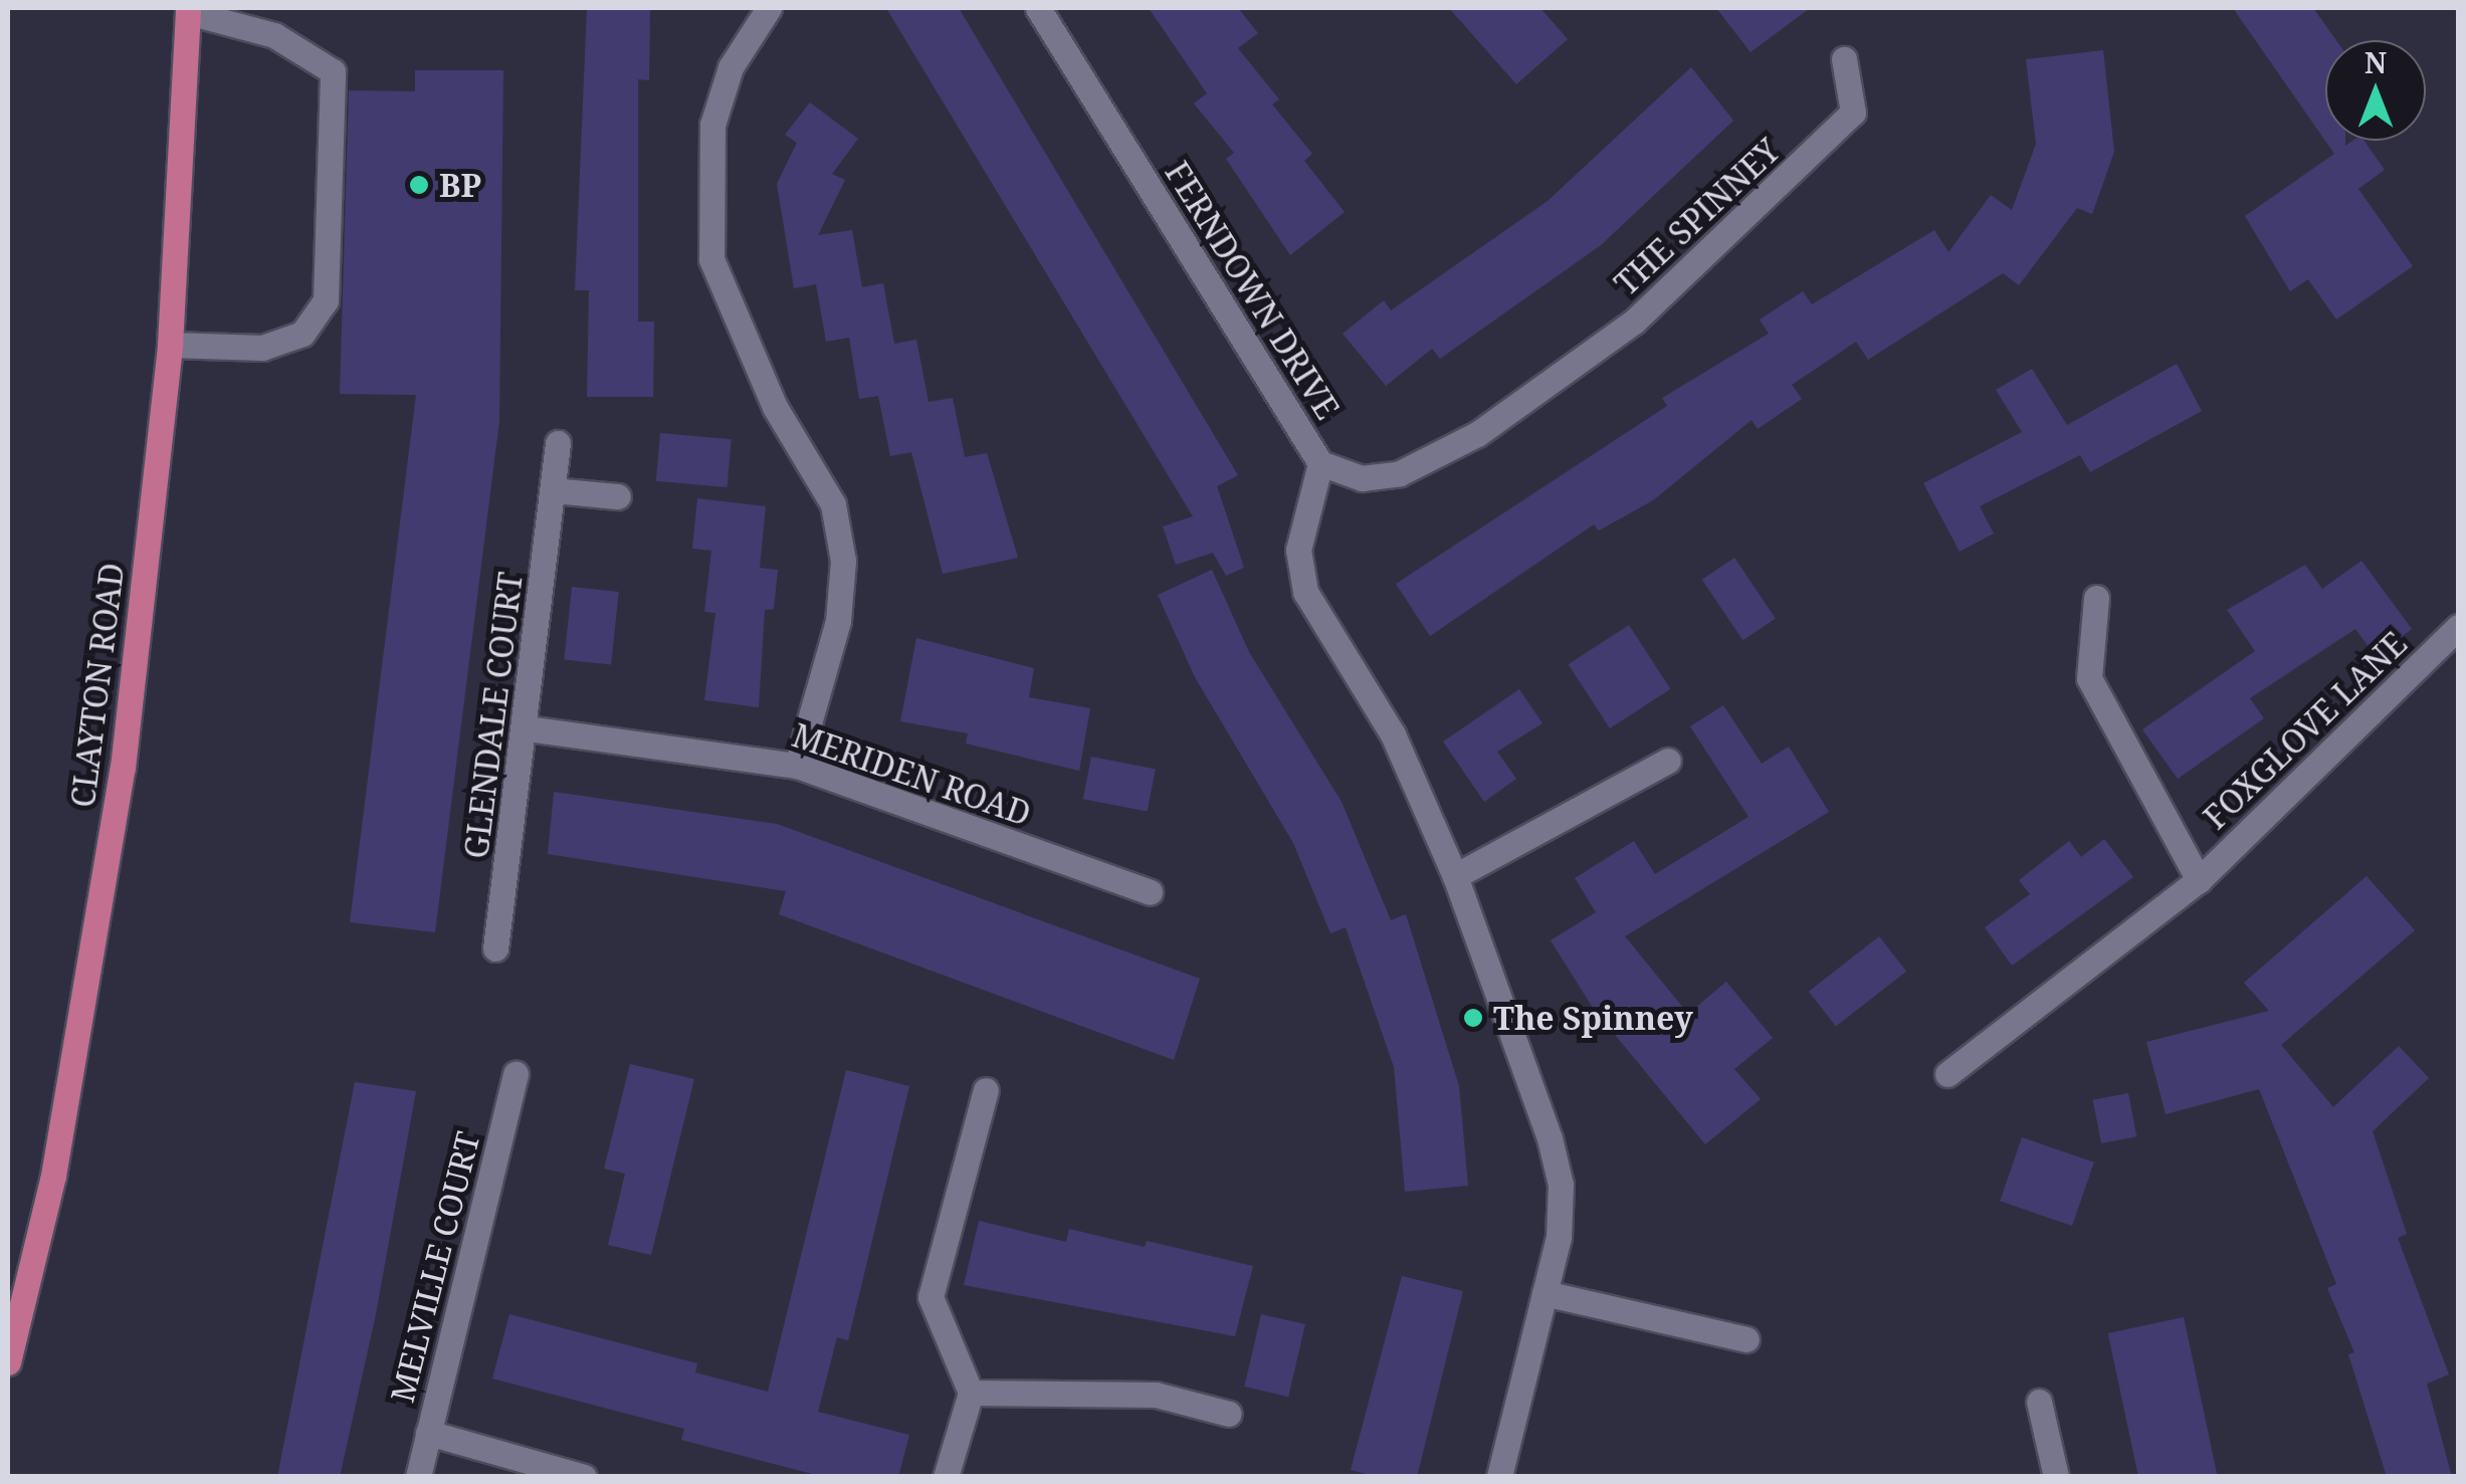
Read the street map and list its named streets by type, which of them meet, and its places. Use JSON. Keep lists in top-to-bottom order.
{
  "streets": {
    "main road": ["CLAYTON ROAD"],
    "street": [
      "THE SPINNEY",
      "FERNDOWN DRIVE",
      "GLENDALE COURT",
      "FOXGLOVE LANE",
      "MERIDEN ROAD",
      "MELVILLE COURT"
    ]
  },
  "crossings": [
    ["THE SPINNEY", "FERNDOWN DRIVE"],
    ["GLENDALE COURT", "MERIDEN ROAD"]
  ],
  "places": ["BP", "The Spinney"],
  "north": "top"
}
